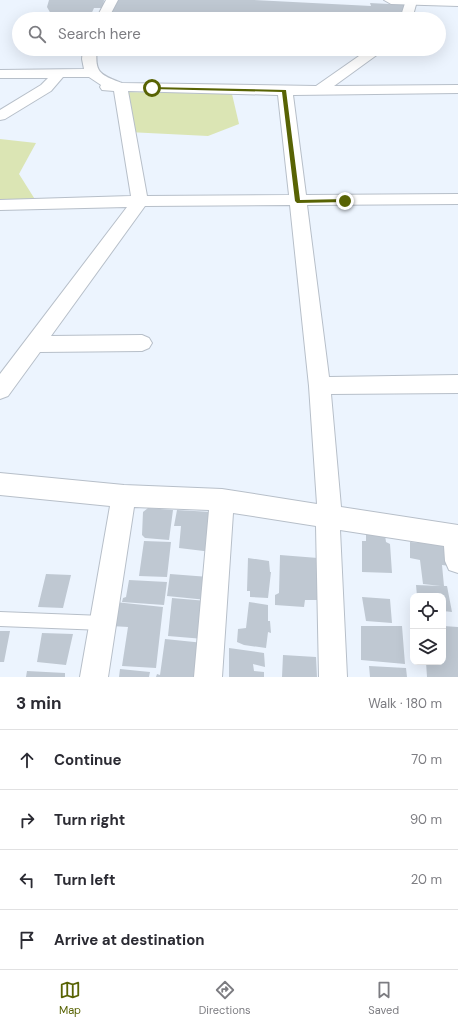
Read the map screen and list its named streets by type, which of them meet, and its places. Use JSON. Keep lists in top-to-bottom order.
{
  "page": {
    "search": "Search here",
    "heading": ["3 min", "Walk · 180 m"],
    "list": [
      ["Continue", "70 m"],
      ["Turn right", "90 m"],
      ["Turn left", "20 m"],
      "Arrive at destination"
    ],
    "nav": ["Map", "Directions", "Saved"]
  }
}
